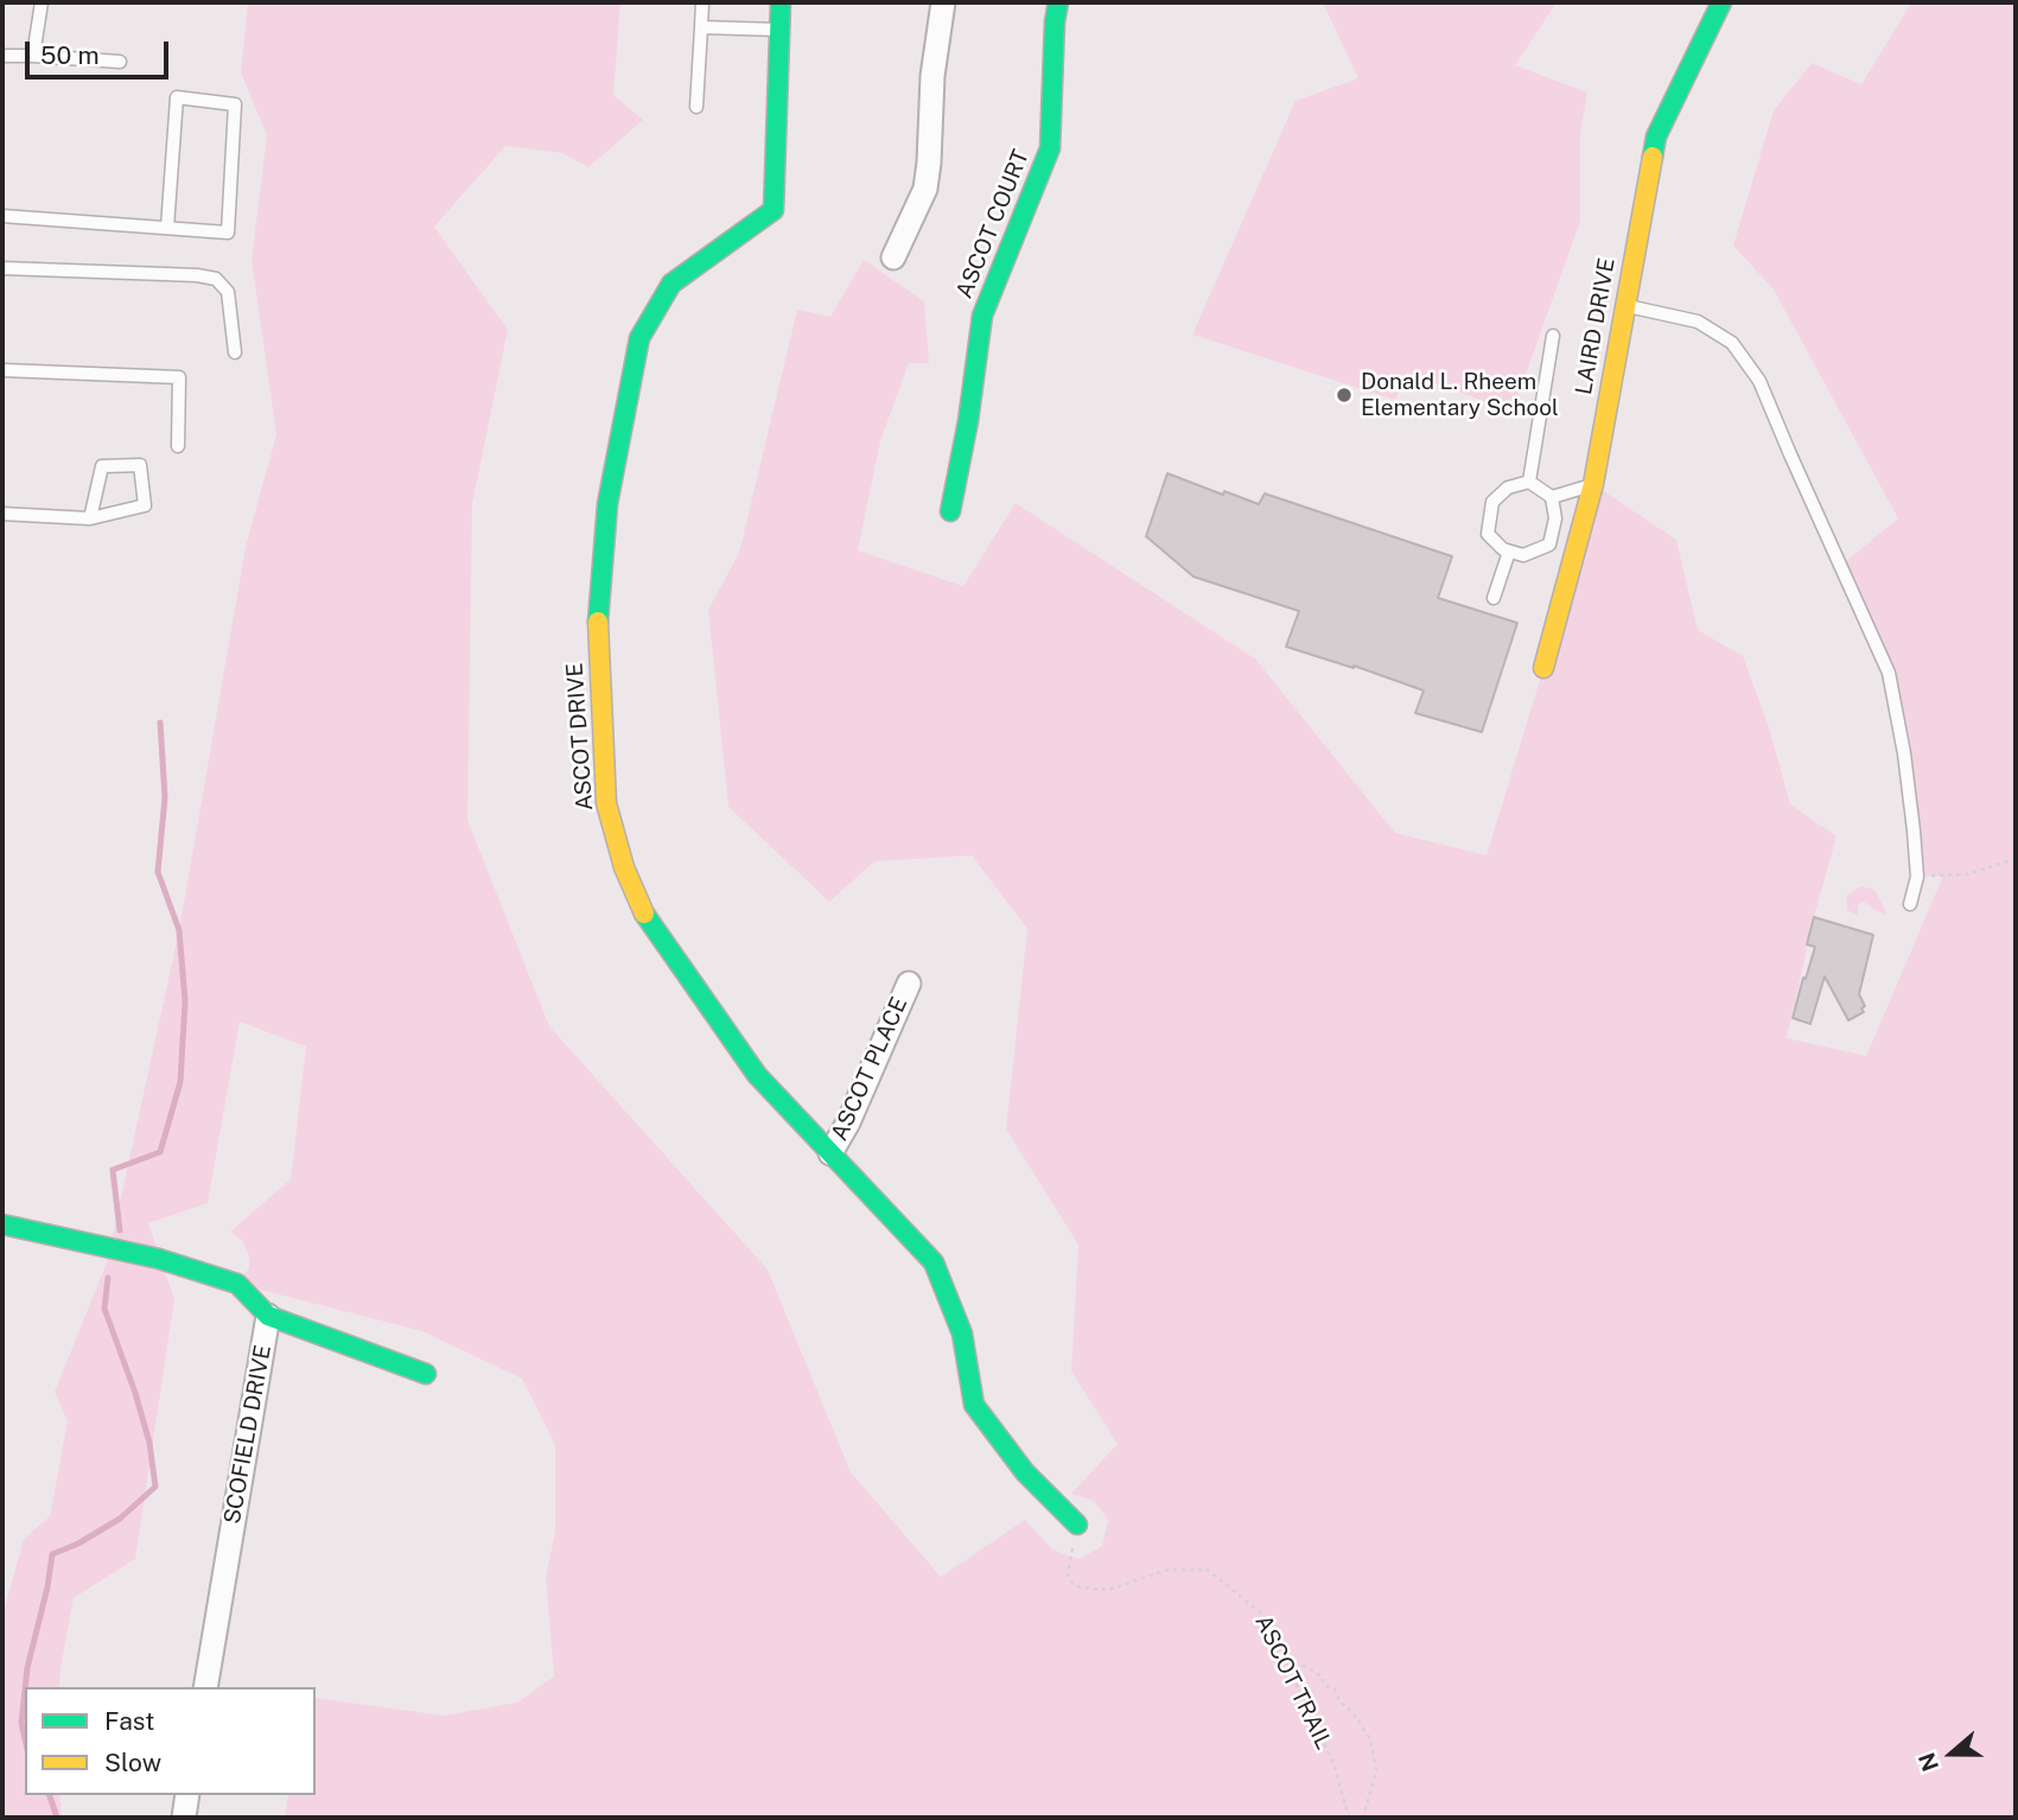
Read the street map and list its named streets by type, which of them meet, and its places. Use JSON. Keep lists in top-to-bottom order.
{
  "streets": {
    "street": [
      "ASCOT COURT",
      "LAIRD DRIVE",
      "ASCOT DRIVE",
      "ASCOT PLACE",
      "SCOFIELD DRIVE"
    ],
    "path": ["ASCOT TRAIL"]
  },
  "crossings": [
    ["ASCOT DRIVE", "ASCOT PLACE"],
    ["ASCOT DRIVE", "ASCOT TRAIL"]
  ],
  "places": ["Donald L. Rheem Elementary School"],
  "legend": ["Fast", "Slow"],
  "scale_bar": "50 m",
  "north": "left"
}
